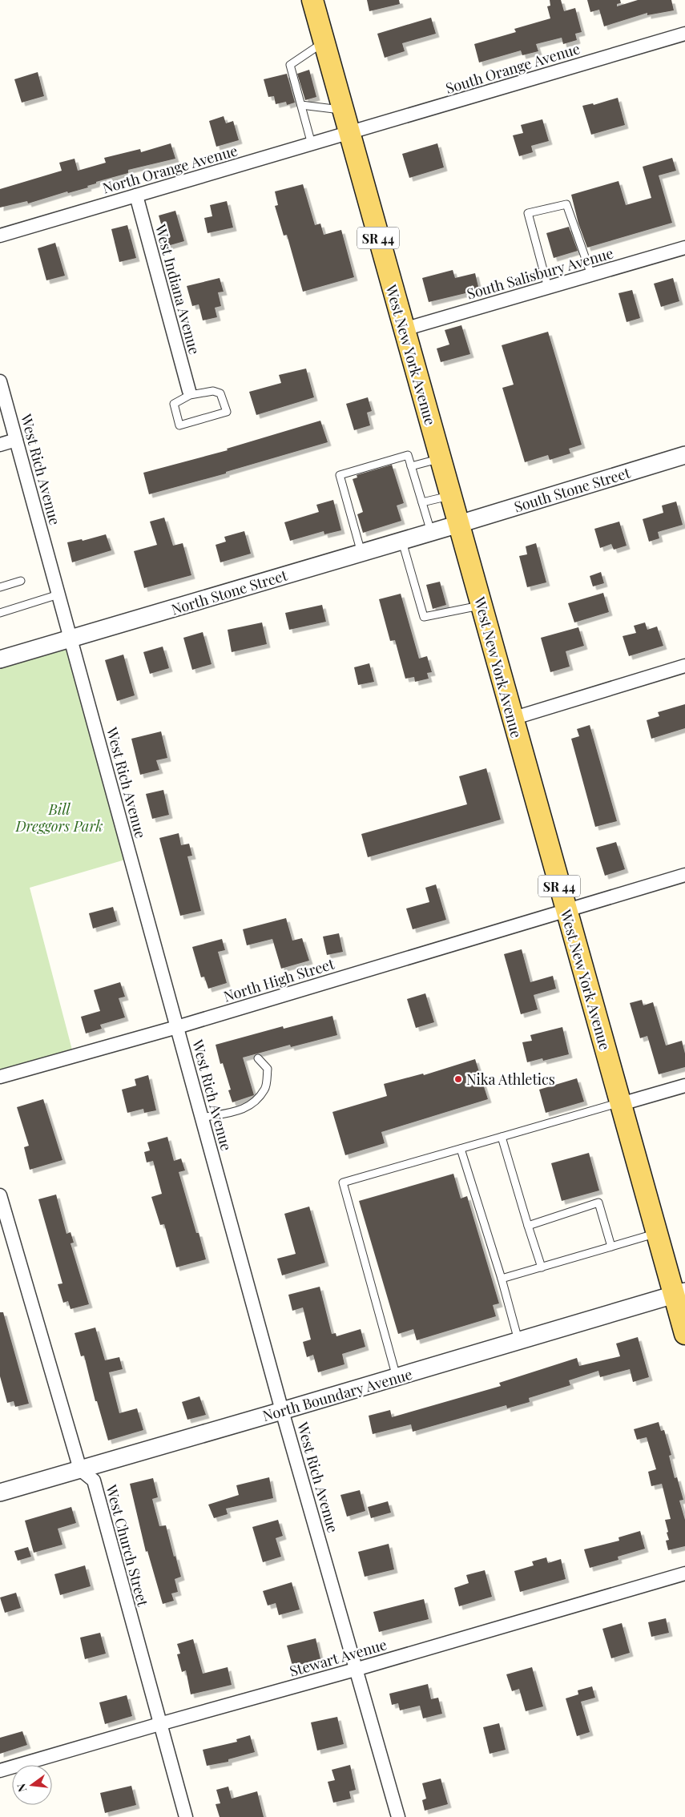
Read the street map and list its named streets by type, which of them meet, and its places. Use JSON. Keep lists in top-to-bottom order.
{
  "streets": {
    "main road": ["SR 44", "West New York Avenue"],
    "street": [
      "South Orange Avenue",
      "North Orange Avenue",
      "South Salisbury Avenue",
      "West Indiana Avenue",
      "West Rich Avenue",
      "South Stone Street",
      "North Stone Street",
      "North High Street",
      "North Boundary Avenue",
      "West Church Street",
      "Stewart Avenue"
    ]
  },
  "crossings": [
    ["South Orange Avenue", "North Orange Avenue"],
    ["South Orange Avenue", "West New York Avenue"],
    ["North Orange Avenue", "West Indiana Avenue"],
    ["North Orange Avenue", "West New York Avenue"],
    ["South Salisbury Avenue", "West New York Avenue"],
    ["West New York Avenue", "South Stone Street"],
    ["West New York Avenue", "North Stone Street"],
    ["West New York Avenue", "North High Street"],
    ["West New York Avenue", "North Boundary Avenue"],
    ["West Rich Avenue", "North Stone Street"],
    ["West Rich Avenue", "North High Street"],
    ["West Rich Avenue", "North Boundary Avenue"],
    ["West Rich Avenue", "Stewart Avenue"],
    ["South Stone Street", "North Stone Street"],
    ["North Boundary Avenue", "West Church Street"],
    ["West Church Street", "Stewart Avenue"]
  ],
  "parks": ["Bill Dreggors Park"],
  "places": ["Nika Athletics"],
  "north": "left"
}
